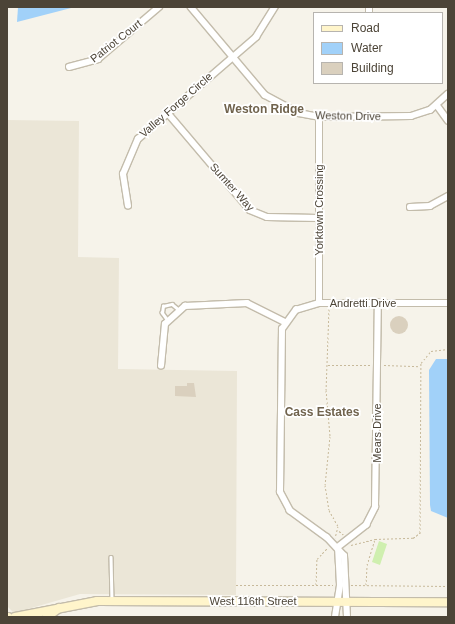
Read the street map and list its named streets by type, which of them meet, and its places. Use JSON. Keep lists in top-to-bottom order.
{
  "streets": {
    "main road": ["West 116th Street"],
    "street": [
      "Patriot Court",
      "Valley Forge Circle",
      "Weston Drive",
      "Sumter Way",
      "Yorktown Crossing",
      "Andretti Drive",
      "Mears Drive"
    ]
  },
  "crossings": [
    ["Valley Forge Circle", "Weston Drive"],
    ["Valley Forge Circle", "Sumter Way"],
    ["Weston Drive", "Yorktown Crossing"],
    ["Sumter Way", "Yorktown Crossing"],
    ["Yorktown Crossing", "Andretti Drive"],
    ["Andretti Drive", "Mears Drive"]
  ],
  "districts": ["Weston Ridge", "Cass Estates"],
  "legend": ["Road", "Water", "Building"]
}
